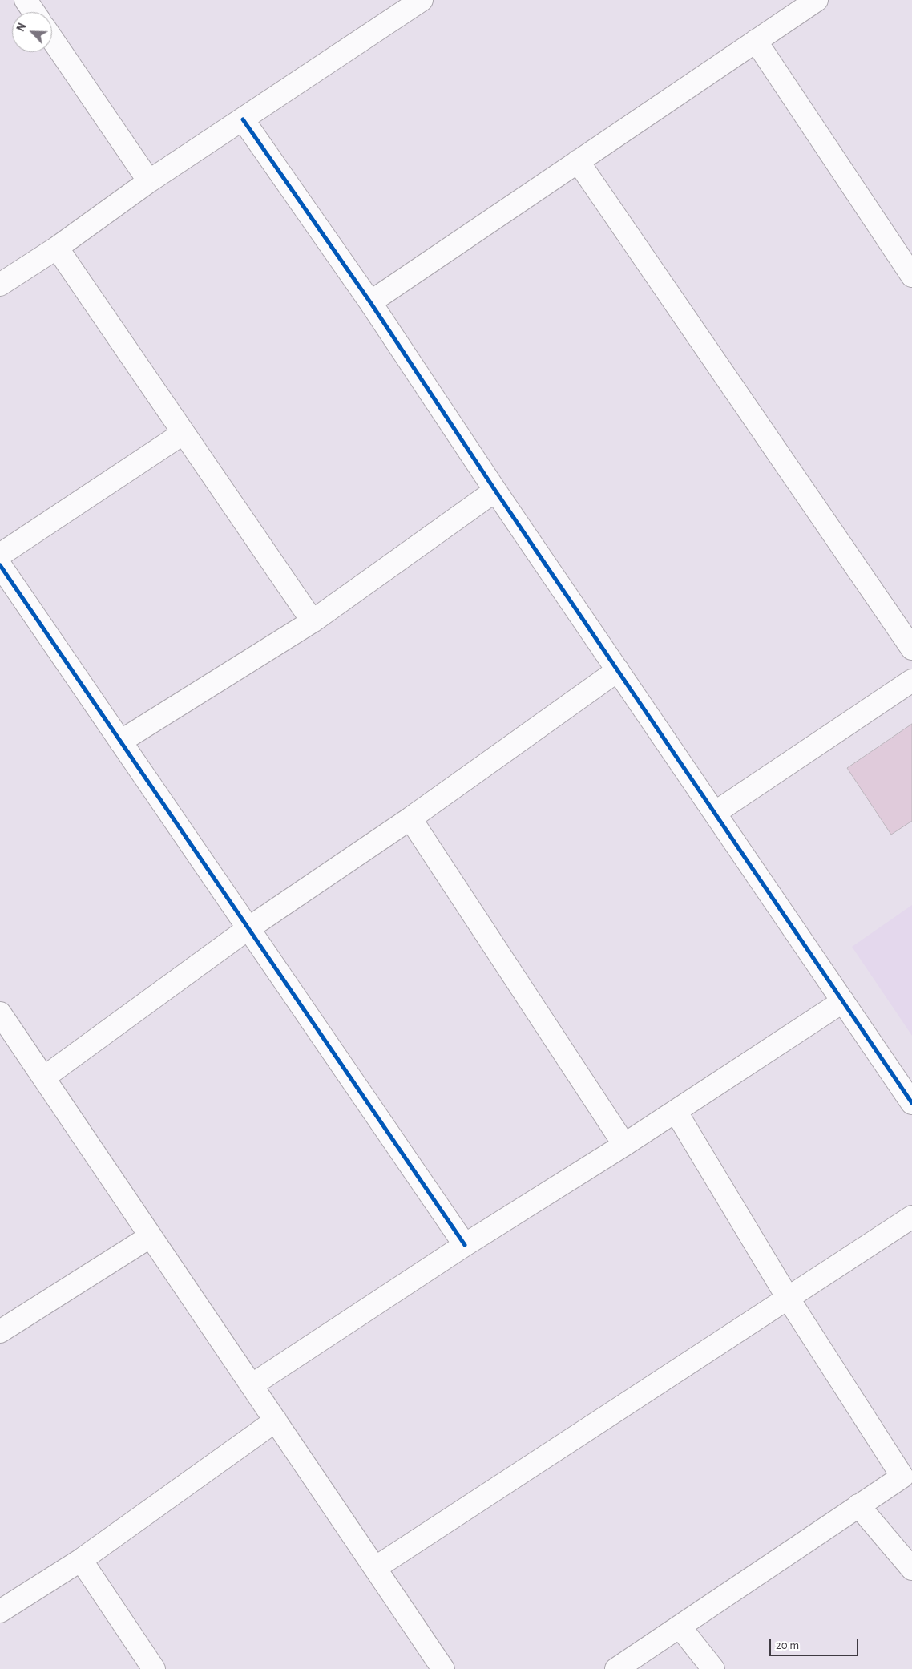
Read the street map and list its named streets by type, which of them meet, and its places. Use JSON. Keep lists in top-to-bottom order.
{
  "scale_bar": "20 m",
  "north": "top left"
}
